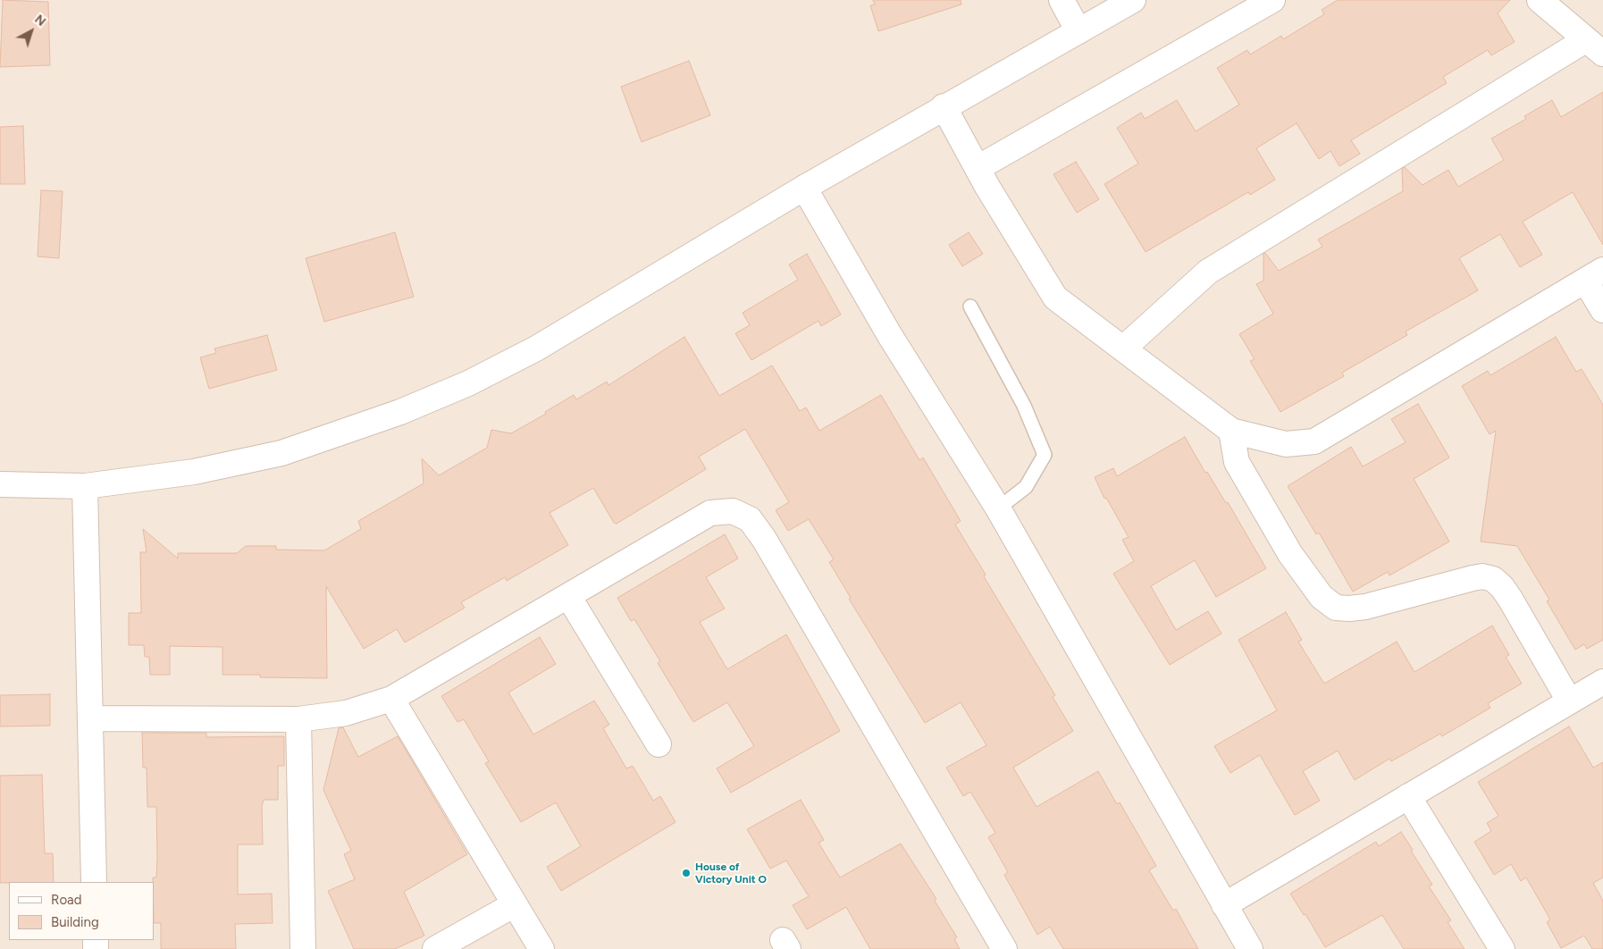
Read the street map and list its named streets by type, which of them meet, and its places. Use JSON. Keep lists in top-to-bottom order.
{
  "places": ["House of Victory Unit O"],
  "legend": ["Road", "Building"],
  "north": "top right"
}
